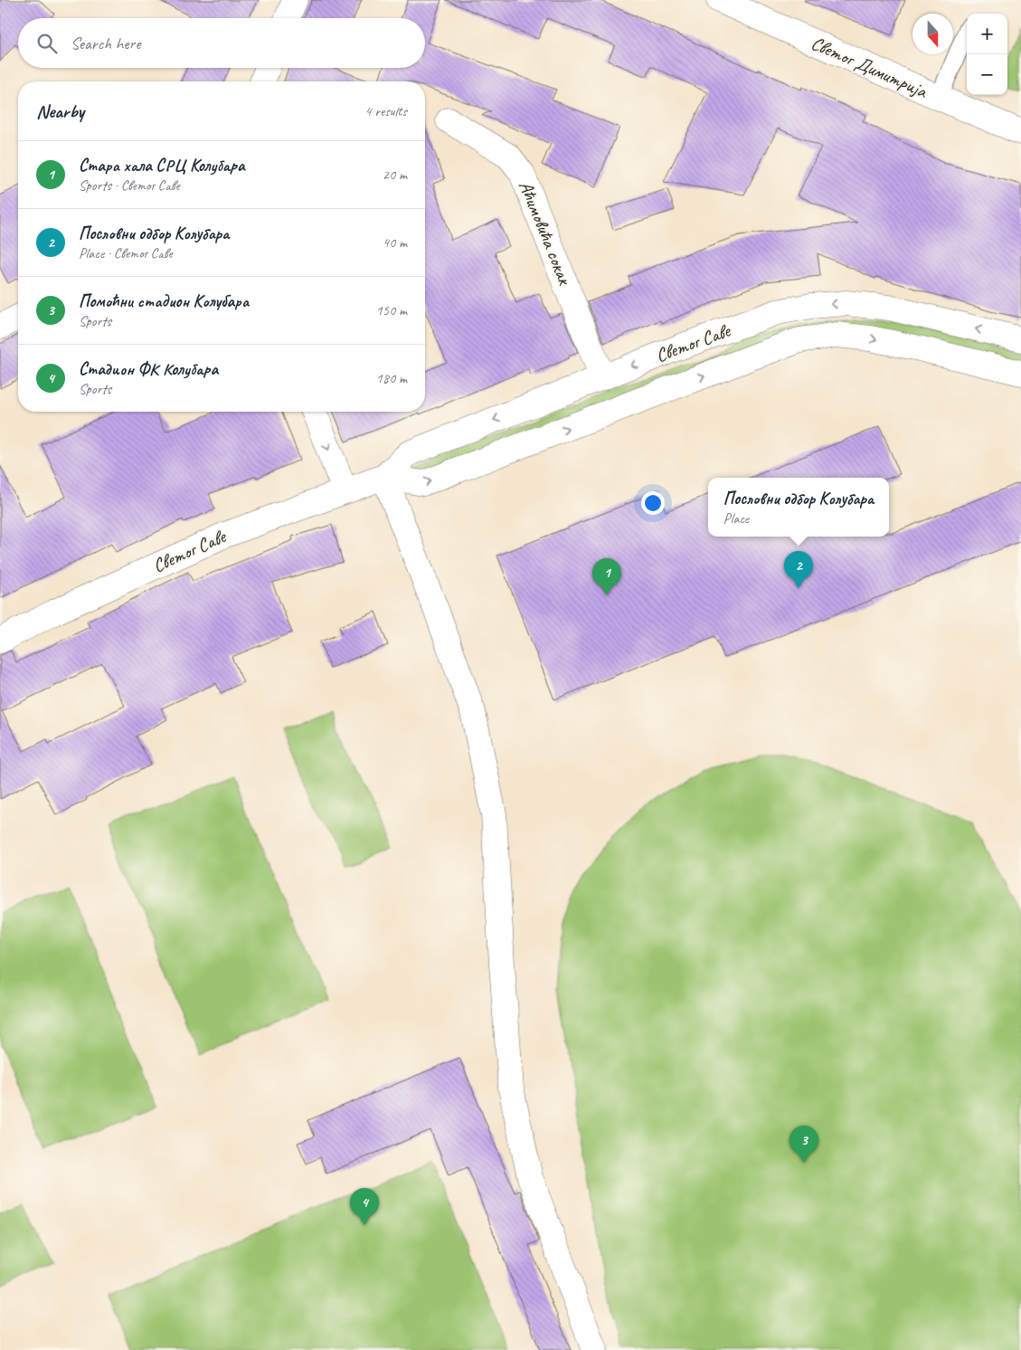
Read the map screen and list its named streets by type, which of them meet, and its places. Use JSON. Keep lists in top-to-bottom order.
{
  "streets": {
    "street": ["Светог Димитрија", "Аћимовића сокак", "Светог Саве"]
  },
  "crossings": [
    ["Аћимовића сокак", "Светог Саве"]
  ],
  "north": "bottom",
  "page": {
    "map_buttons": ["+", "−"],
    "search": "Search here",
    "heading": ["Nearby", "4 results"],
    "list": [
      {
        "mark": "1",
        "name": "Стара хала СРЦ Колубара",
        "note": "Sports · Светог Саве",
        "value": "20 m"
      },
      {
        "mark": "2",
        "name": "Пословни одбор Колубара",
        "note": "Place · Светог Саве",
        "value": "40 m"
      },
      {
        "mark": "3",
        "name": "Помоћни стадион Колубара",
        "note": "Sports",
        "value": "150 m"
      },
      {
        "mark": "4",
        "name": "Стадион ФК Колубара",
        "note": "Sports",
        "value": "180 m"
      }
    ],
    "popup": ["Пословни одбор Колубара", "Place"],
    "pins": [
      "2",
      "1",
      "3",
      "4"
    ]
  }
}
